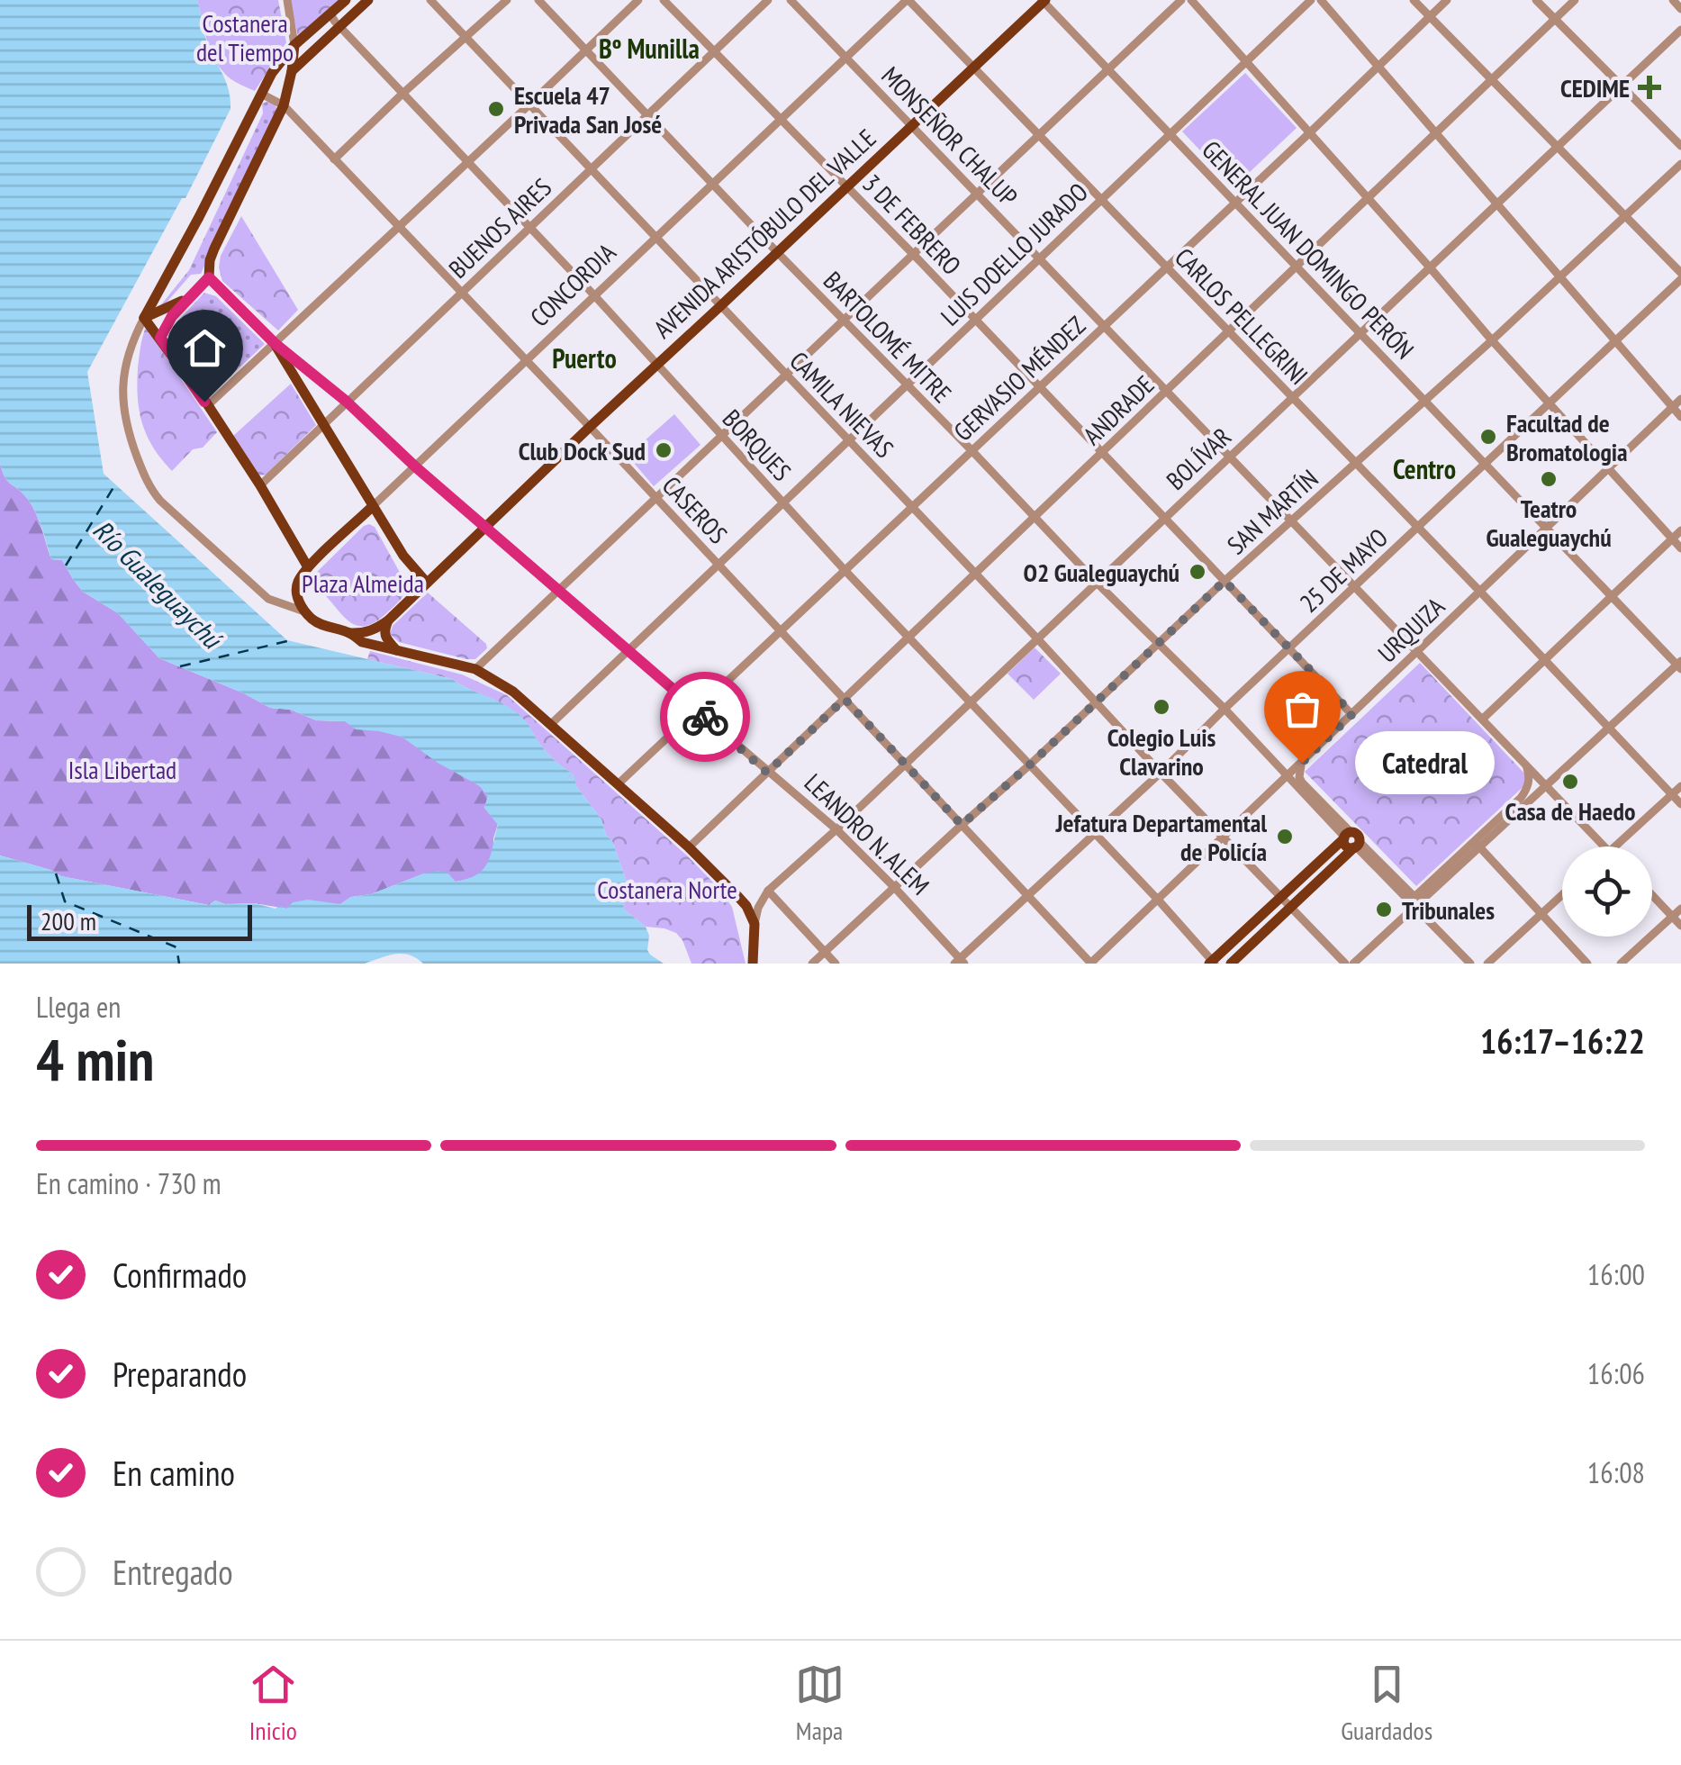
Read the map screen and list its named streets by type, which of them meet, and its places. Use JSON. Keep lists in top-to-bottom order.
{
  "streets": {
    "main road": ["AVENIDA ARISTÓBULO DEL VALLE", "CONCORDIA", "LEANDRO N. ALEM"],
    "street": [
      "MONSEÑOR CHALUP",
      "3 DE FEBRERO",
      "BUENOS AIRES",
      "GENERAL JUAN DOMINGO PERÓN",
      "LUIS DOELLO JURADO",
      "CARLOS PELLEGRINI",
      "BARTOLOMÉ MITRE",
      "GERVASIO MÉNDEZ",
      "CAMILA NIEVAS",
      "ANDRADE",
      "BORQUES",
      "BOLÍVAR",
      "CASEROS",
      "SAN MARTÍN",
      "25 DE MAYO",
      "URQUIZA"
    ]
  },
  "crossings": [
    ["MONSEÑOR CHALUP", "AVENIDA ARISTÓBULO DEL VALLE"],
    ["MONSEÑOR CHALUP", "LUIS DOELLO JURADO"],
    ["MONSEÑOR CHALUP", "CONCORDIA"],
    ["MONSEÑOR CHALUP", "GERVASIO MÉNDEZ"],
    ["MONSEÑOR CHALUP", "ANDRADE"],
    ["MONSEÑOR CHALUP", "BOLÍVAR"],
    ["MONSEÑOR CHALUP", "SAN MARTÍN"],
    ["MONSEÑOR CHALUP", "25 DE MAYO"],
    ["MONSEÑOR CHALUP", "URQUIZA"],
    ["3 DE FEBRERO", "BUENOS AIRES"],
    ["3 DE FEBRERO", "AVENIDA ARISTÓBULO DEL VALLE"],
    ["3 DE FEBRERO", "LUIS DOELLO JURADO"],
    ["3 DE FEBRERO", "CONCORDIA"],
    ["3 DE FEBRERO", "GERVASIO MÉNDEZ"],
    ["3 DE FEBRERO", "ANDRADE"],
    ["3 DE FEBRERO", "BOLÍVAR"],
    ["3 DE FEBRERO", "SAN MARTÍN"],
    ["3 DE FEBRERO", "25 DE MAYO"],
    ["3 DE FEBRERO", "URQUIZA"],
    ["BUENOS AIRES", "BARTOLOMÉ MITRE"],
    ["BUENOS AIRES", "CAMILA NIEVAS"],
    ["BUENOS AIRES", "BORQUES"],
    ["BUENOS AIRES", "CASEROS"],
    ["BUENOS AIRES", "LEANDRO N. ALEM"],
    ["AVENIDA ARISTÓBULO DEL VALLE", "GENERAL JUAN DOMINGO PERÓN"],
    ["AVENIDA ARISTÓBULO DEL VALLE", "CARLOS PELLEGRINI"],
    ["AVENIDA ARISTÓBULO DEL VALLE", "BARTOLOMÉ MITRE"],
    ["AVENIDA ARISTÓBULO DEL VALLE", "CAMILA NIEVAS"],
    ["AVENIDA ARISTÓBULO DEL VALLE", "BORQUES"],
    ["AVENIDA ARISTÓBULO DEL VALLE", "CASEROS"],
    ["AVENIDA ARISTÓBULO DEL VALLE", "LEANDRO N. ALEM"],
    ["GENERAL JUAN DOMINGO PERÓN", "LUIS DOELLO JURADO"],
    ["GENERAL JUAN DOMINGO PERÓN", "GERVASIO MÉNDEZ"],
    ["GENERAL JUAN DOMINGO PERÓN", "ANDRADE"],
    ["GENERAL JUAN DOMINGO PERÓN", "BOLÍVAR"],
    ["GENERAL JUAN DOMINGO PERÓN", "SAN MARTÍN"],
    ["GENERAL JUAN DOMINGO PERÓN", "25 DE MAYO"],
    ["GENERAL JUAN DOMINGO PERÓN", "URQUIZA"],
    ["LUIS DOELLO JURADO", "CARLOS PELLEGRINI"],
    ["LUIS DOELLO JURADO", "BARTOLOMÉ MITRE"],
    ["LUIS DOELLO JURADO", "CAMILA NIEVAS"],
    ["LUIS DOELLO JURADO", "BORQUES"],
    ["LUIS DOELLO JURADO", "CASEROS"],
    ["LUIS DOELLO JURADO", "LEANDRO N. ALEM"],
    ["CONCORDIA", "CARLOS PELLEGRINI"],
    ["CONCORDIA", "BARTOLOMÉ MITRE"],
    ["CONCORDIA", "CAMILA NIEVAS"],
    ["CONCORDIA", "BORQUES"],
    ["CONCORDIA", "CASEROS"],
    ["CONCORDIA", "LEANDRO N. ALEM"],
    ["CARLOS PELLEGRINI", "GERVASIO MÉNDEZ"],
    ["CARLOS PELLEGRINI", "ANDRADE"],
    ["CARLOS PELLEGRINI", "BOLÍVAR"],
    ["CARLOS PELLEGRINI", "SAN MARTÍN"],
    ["CARLOS PELLEGRINI", "25 DE MAYO"],
    ["CARLOS PELLEGRINI", "URQUIZA"],
    ["BARTOLOMÉ MITRE", "GERVASIO MÉNDEZ"],
    ["BARTOLOMÉ MITRE", "ANDRADE"],
    ["BARTOLOMÉ MITRE", "BOLÍVAR"],
    ["BARTOLOMÉ MITRE", "SAN MARTÍN"],
    ["BARTOLOMÉ MITRE", "25 DE MAYO"],
    ["BARTOLOMÉ MITRE", "URQUIZA"],
    ["GERVASIO MÉNDEZ", "CAMILA NIEVAS"],
    ["GERVASIO MÉNDEZ", "BORQUES"],
    ["GERVASIO MÉNDEZ", "CASEROS"],
    ["GERVASIO MÉNDEZ", "LEANDRO N. ALEM"],
    ["CAMILA NIEVAS", "ANDRADE"],
    ["CAMILA NIEVAS", "BOLÍVAR"],
    ["CAMILA NIEVAS", "SAN MARTÍN"],
    ["CAMILA NIEVAS", "25 DE MAYO"],
    ["CAMILA NIEVAS", "URQUIZA"],
    ["ANDRADE", "BORQUES"],
    ["ANDRADE", "CASEROS"],
    ["ANDRADE", "LEANDRO N. ALEM"],
    ["BORQUES", "BOLÍVAR"],
    ["BORQUES", "SAN MARTÍN"],
    ["BORQUES", "25 DE MAYO"],
    ["BORQUES", "URQUIZA"],
    ["BOLÍVAR", "CASEROS"],
    ["BOLÍVAR", "LEANDRO N. ALEM"],
    ["CASEROS", "SAN MARTÍN"],
    ["CASEROS", "25 DE MAYO"],
    ["CASEROS", "URQUIZA"],
    ["SAN MARTÍN", "LEANDRO N. ALEM"],
    ["25 DE MAYO", "LEANDRO N. ALEM"]
  ],
  "districts": ["Bº Munilla", "Puerto", "Centro"],
  "water": ["Río Gualeguaychú"],
  "parks": [
    "Costanera del Tiempo",
    "Plaza Almeida",
    "Isla Libertad",
    "Costanera Norte"
  ],
  "places": {
    "health": ["CEDIME"],
    "other": [
      "Escuela 47 Privada San José",
      "Facultad de Bromatologia",
      "Club Dock Sud",
      "Teatro Gualeguaychú",
      "O2 Gualeguaychú",
      "Colegio Luis Clavarino",
      "Catedral",
      "Casa de Haedo",
      "Jefatura Departamental de Policía",
      "Tribunales"
    ]
  },
  "scale_bar": "200 m",
  "page": {
    "bubble": "Catedral",
    "scale": "200 m",
    "heading": ["4 min", "Llega en", "16:17–16:22"],
    "bar": "En camino · 730 m",
    "list": [
      ["Confirmado", "16:00"],
      ["Preparando", "16:06"],
      ["En camino", "16:08"],
      "Entregado"
    ],
    "tabs": ["Inicio", "Mapa", "Guardados"]
  }
}
